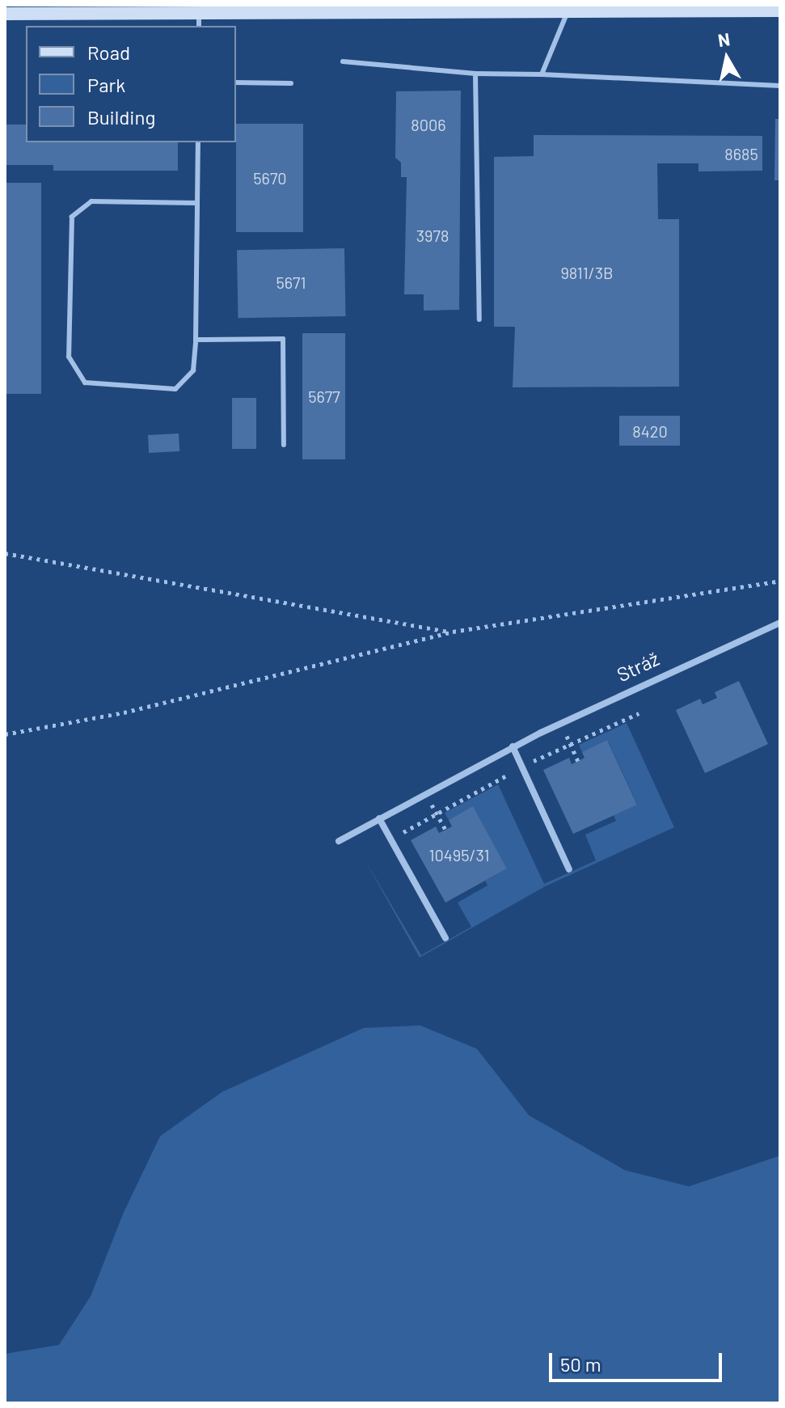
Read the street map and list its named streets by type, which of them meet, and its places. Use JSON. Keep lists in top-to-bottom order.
{
  "streets": {
    "street": ["Stráž"]
  },
  "house_numbers": [
    "8006",
    "8685",
    "5670",
    "3978",
    "9811/3B",
    "5671",
    "5677",
    "8420",
    "10495/31"
  ],
  "legend": ["Road", "Park", "Building"],
  "scale_bar": "50 m",
  "north": "top"
}
